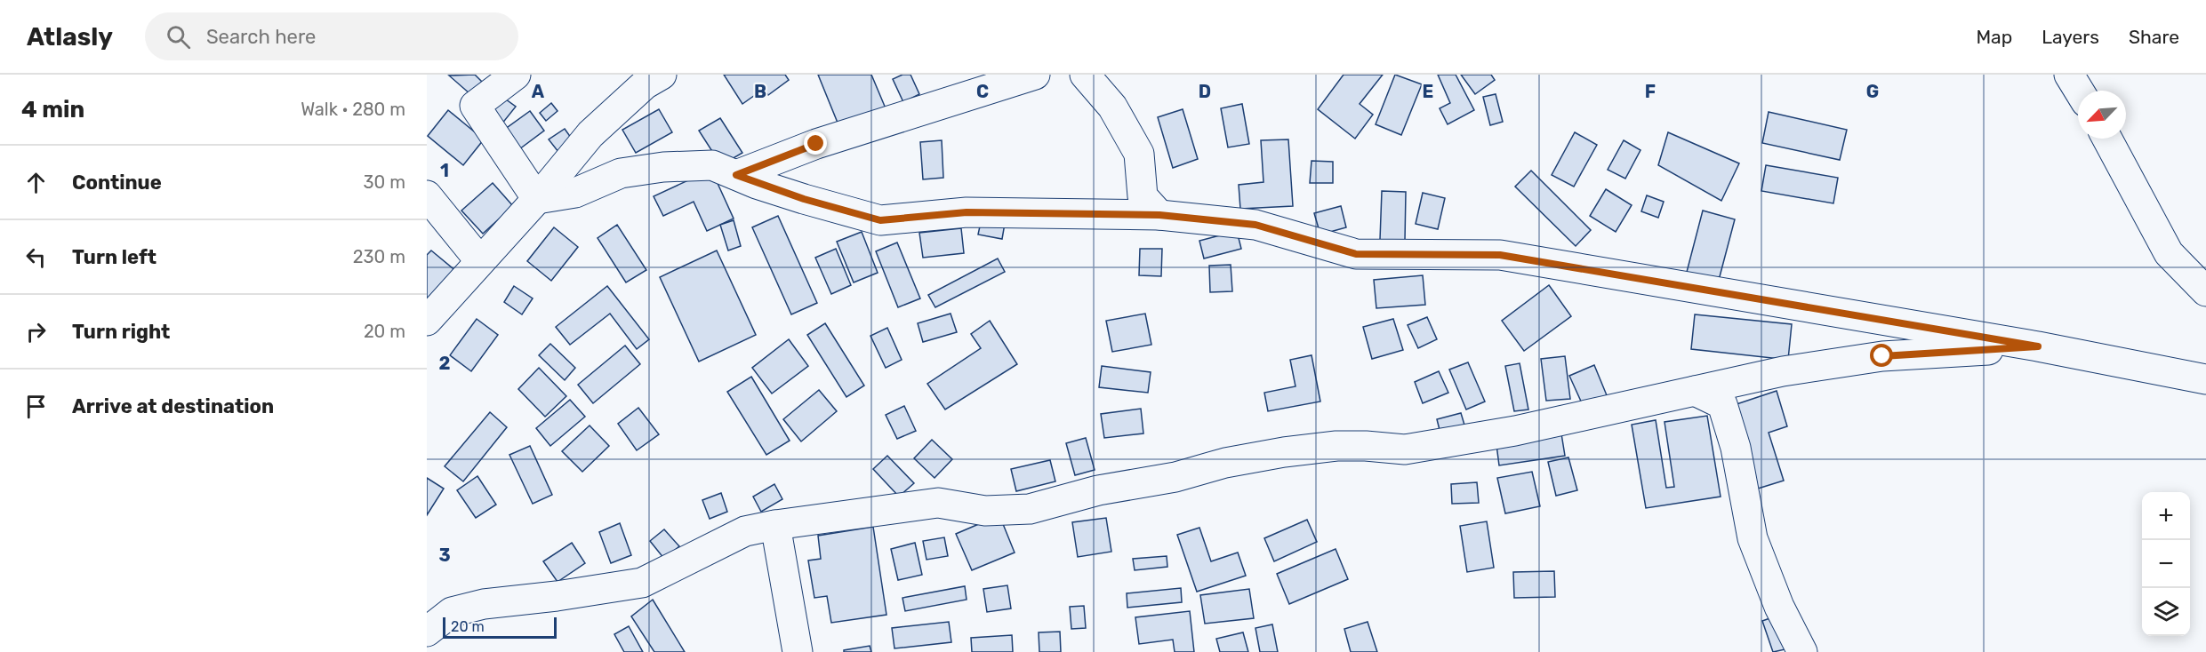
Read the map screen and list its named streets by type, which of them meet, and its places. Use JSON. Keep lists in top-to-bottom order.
{
  "scale_bar": "20 m",
  "north": "bottom left",
  "page": {
    "header": "Atlasly",
    "search": "Search here",
    "nav": ["Map", "Layers", "Share"],
    "heading": ["4 min", "Walk · 280 m"],
    "list": [
      ["Continue", "30 m"],
      ["Turn left", "230 m"],
      ["Turn right", "20 m"],
      "Arrive at destination"
    ],
    "map_buttons": ["+", "−"],
    "scale": "20 m"
  },
  "grid": {
    "columns": [
      "A",
      "B",
      "C",
      "D",
      "E",
      "F",
      "G"
    ],
    "rows": ["1", "2", "3"]
  }
}
